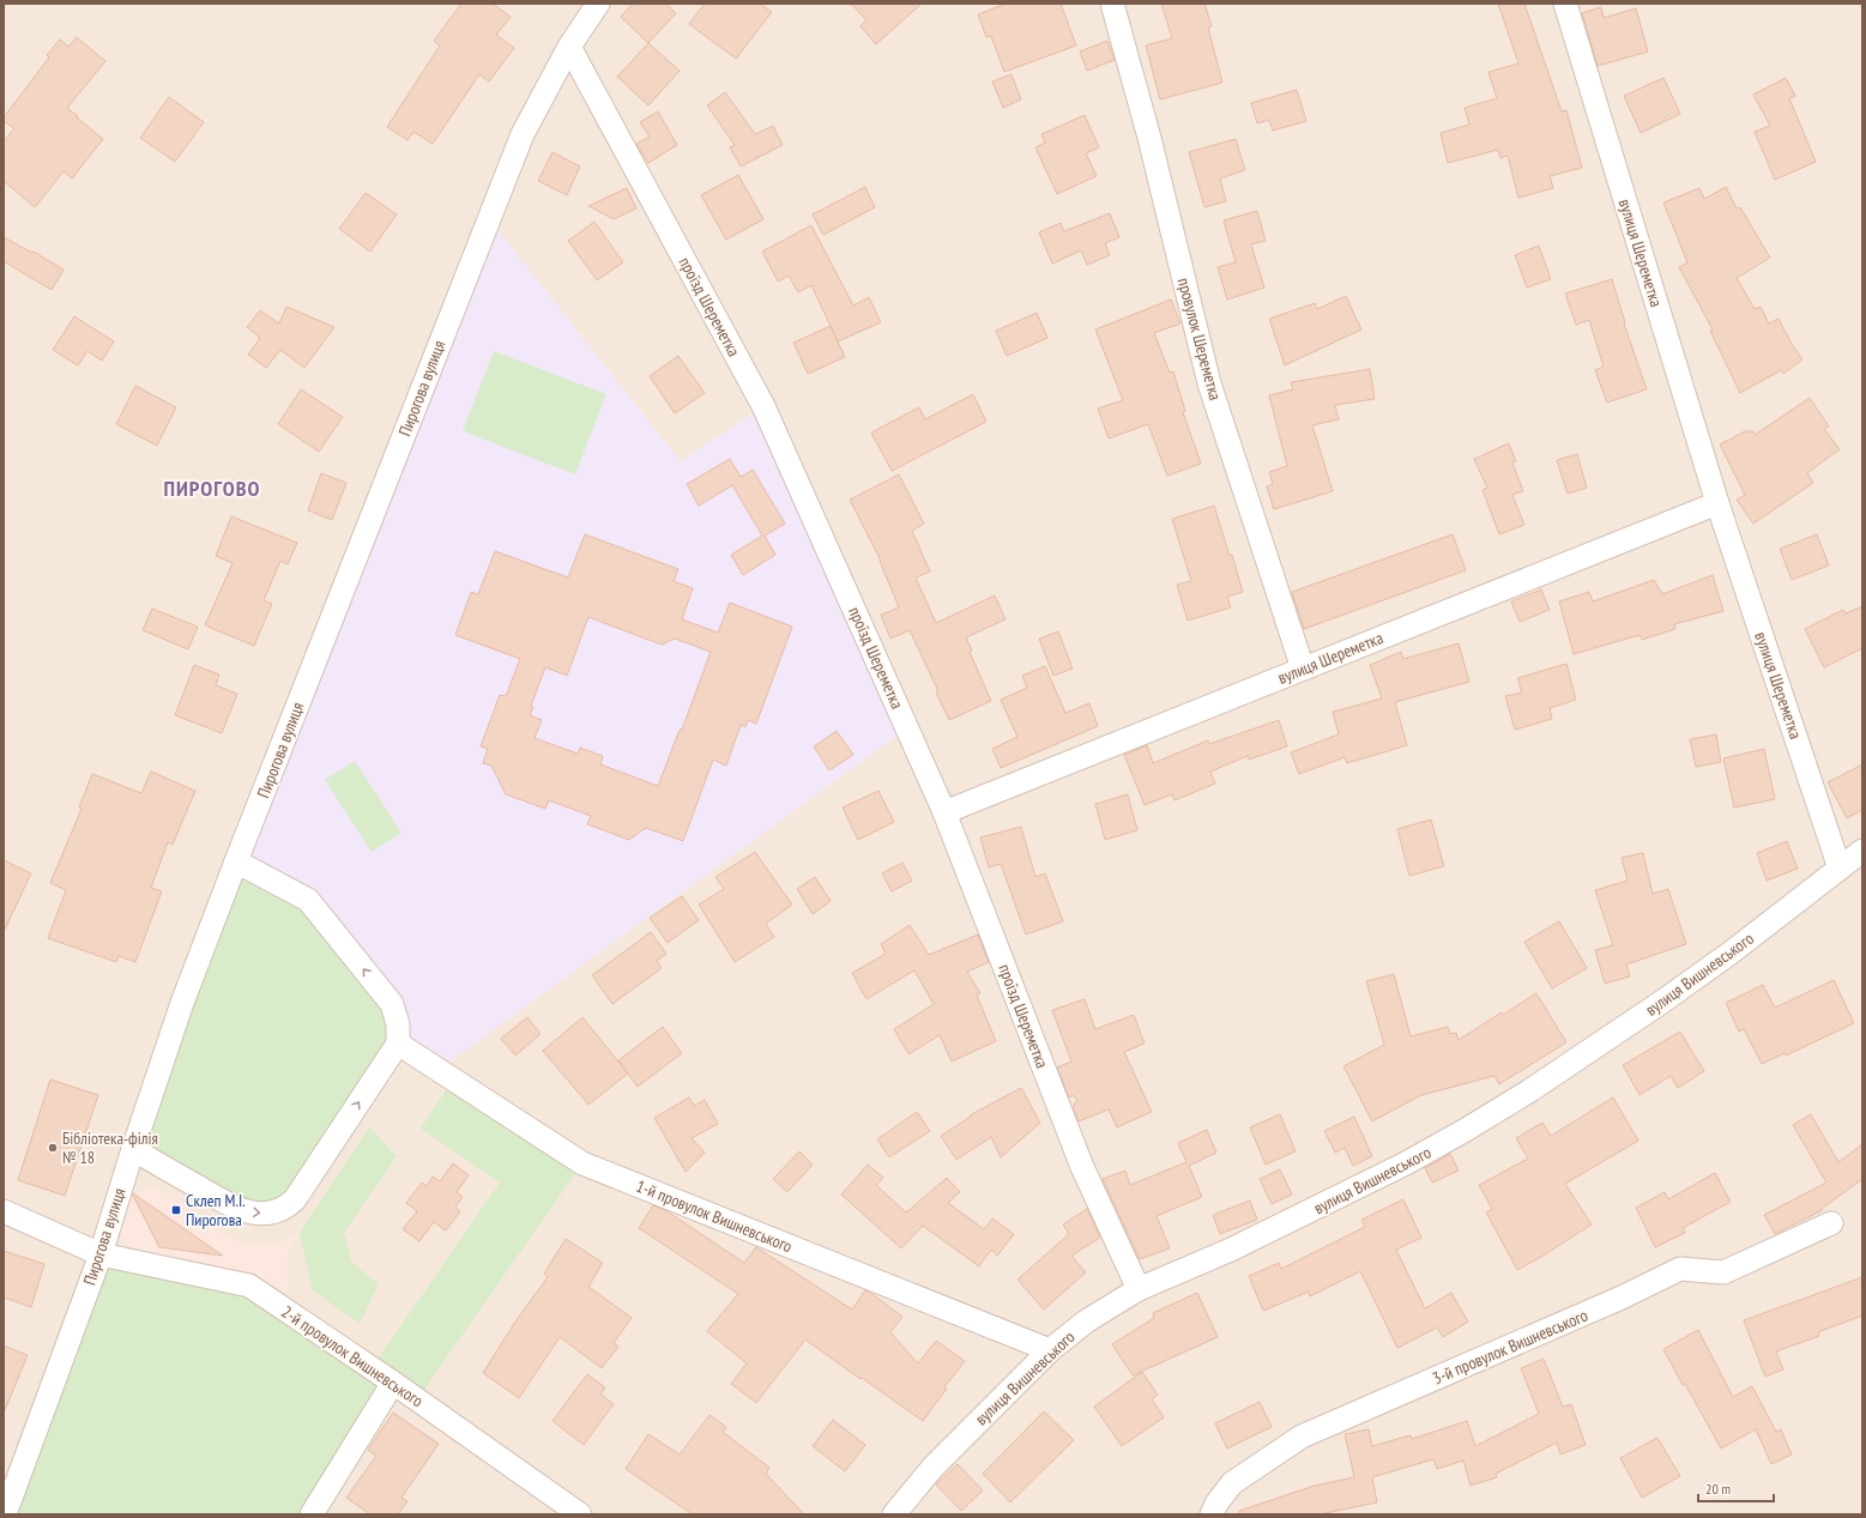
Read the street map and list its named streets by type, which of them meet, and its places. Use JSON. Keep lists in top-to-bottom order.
{
  "streets": {
    "street": [
      "вулиця Шереметка",
      "проїзд Шереметка",
      "провулок Шереметка",
      "Пирогова вулиця",
      "вулиця Вишневського",
      "1-й провулок Вишневського",
      "3-й провулок Вишневського",
      "2-й провулок Вишневського"
    ]
  },
  "crossings": [
    ["вулиця Шереметка", "проїзд Шереметка"],
    ["вулиця Шереметка", "провулок Шереметка"],
    ["вулиця Шереметка", "вулиця Вишневського"],
    ["проїзд Шереметка", "Пирогова вулиця"],
    ["проїзд Шереметка", "вулиця Вишневського"],
    ["Пирогова вулиця", "2-й провулок Вишневського"],
    ["вулиця Вишневського", "1-й провулок Вишневського"]
  ],
  "districts": ["ПИРОГОВО"],
  "places": {
    "other": ["Бібліотека-філія № 18"],
    "transit": ["Склеп М.І. Пирогова"]
  },
  "scale_bar": "20 m"
}
